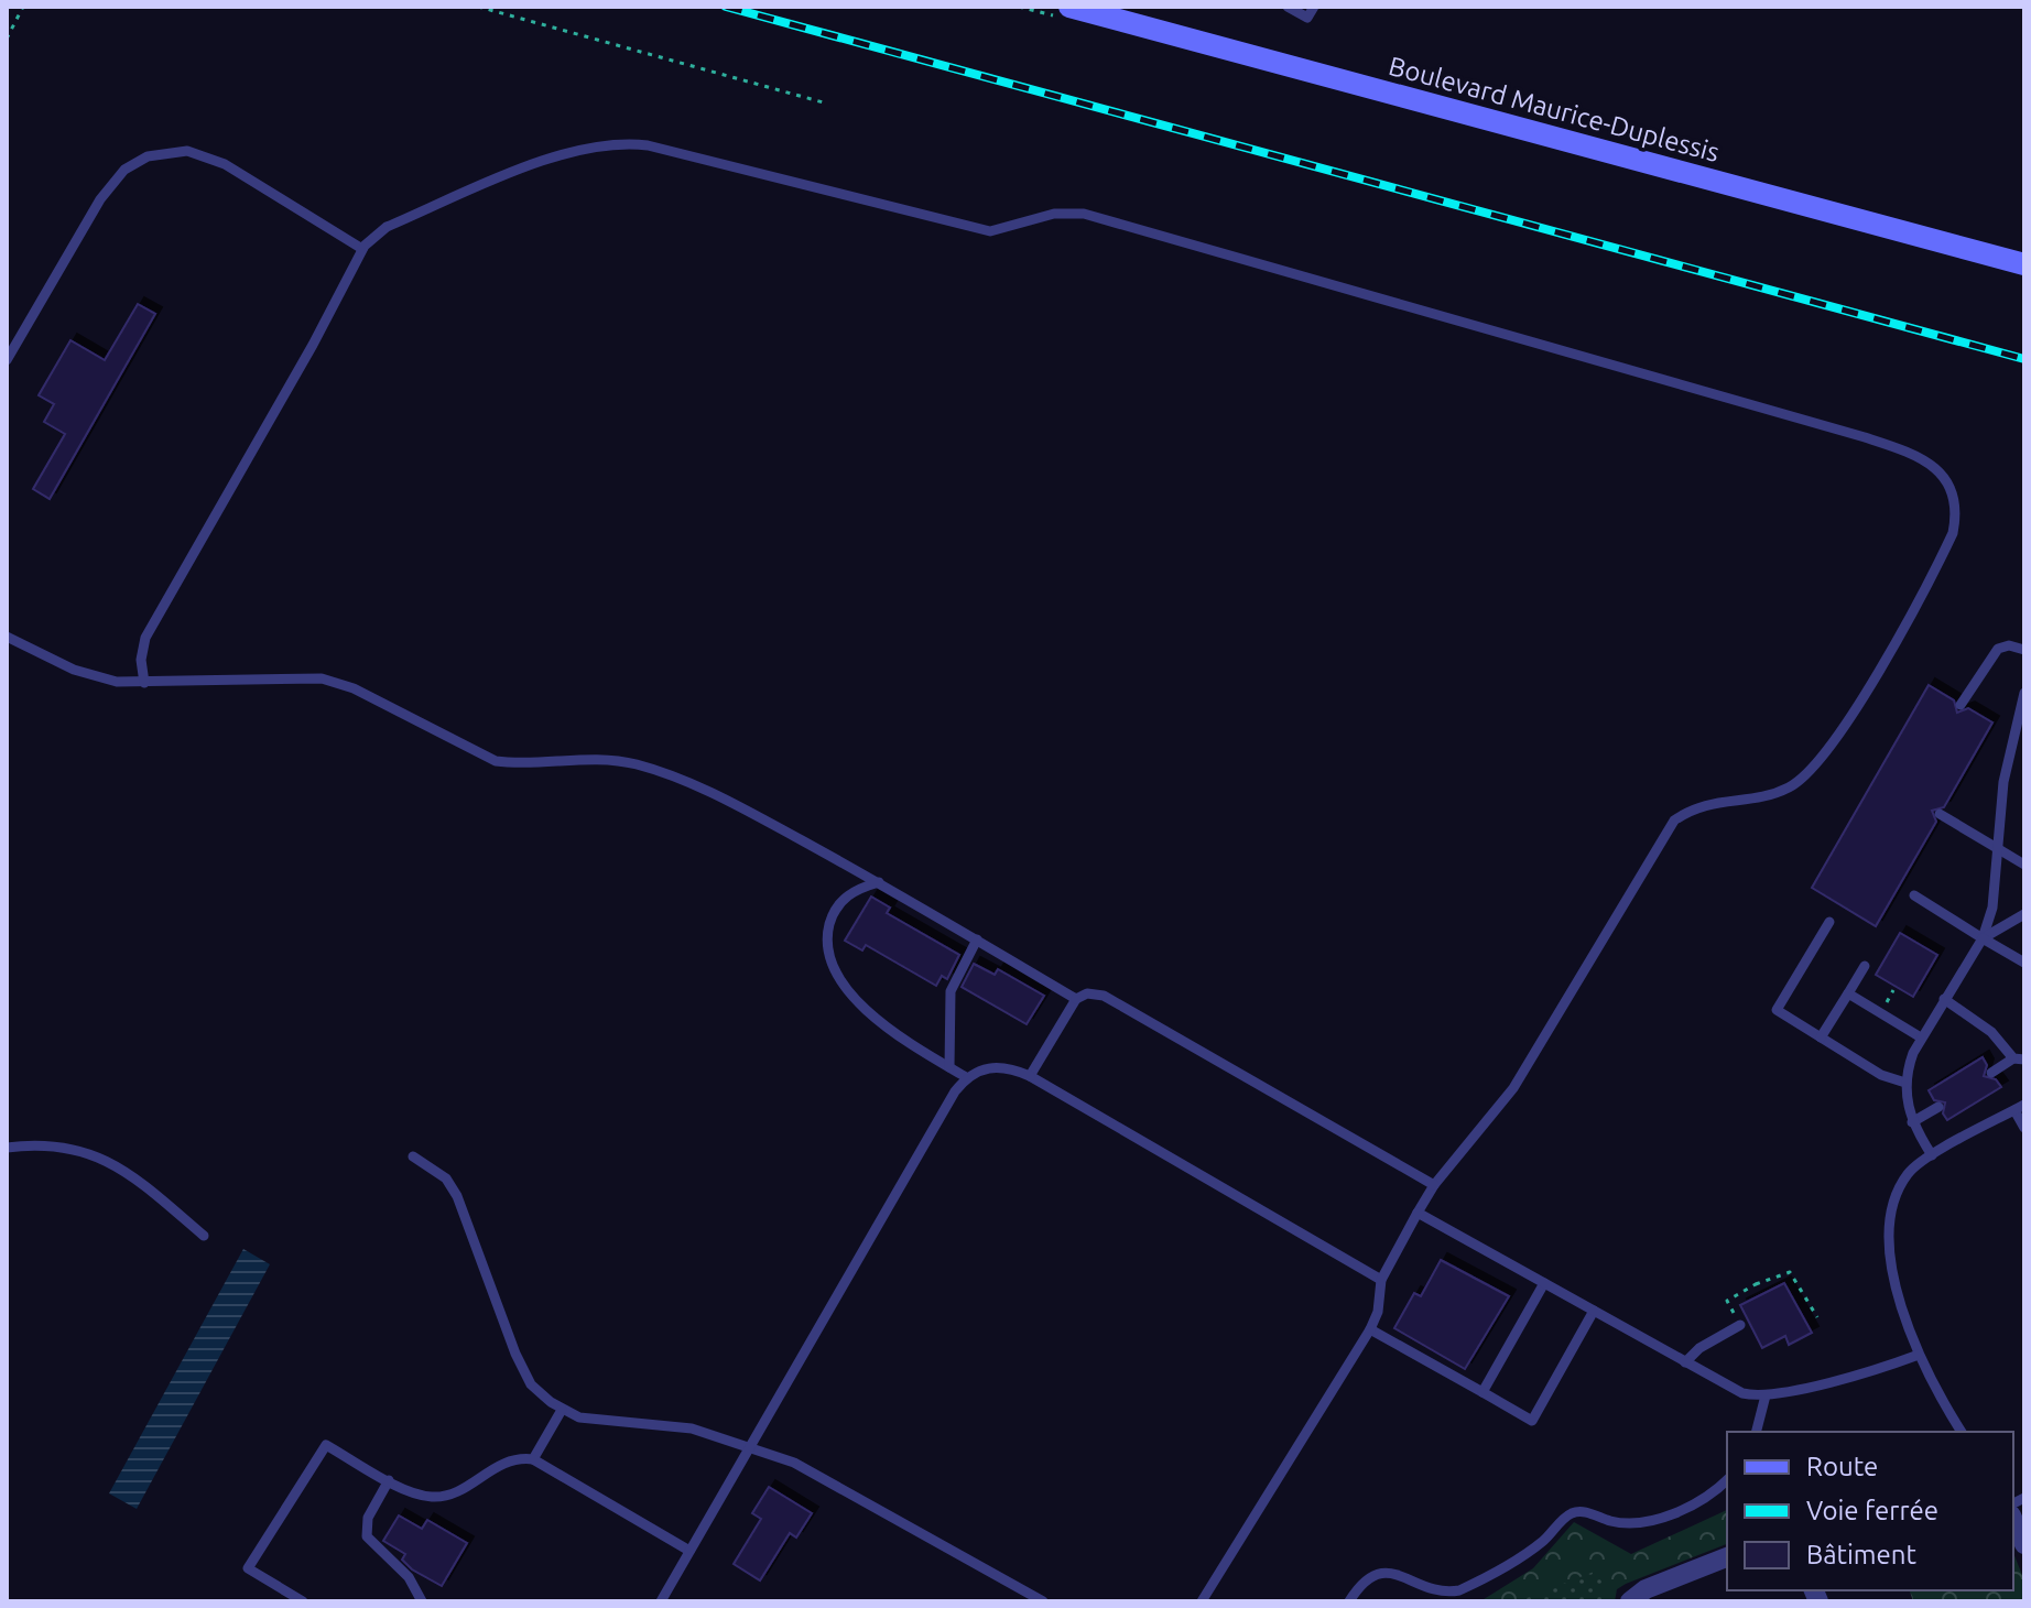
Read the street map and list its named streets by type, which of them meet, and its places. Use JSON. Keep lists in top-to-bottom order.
{
  "streets": {
    "street": ["Boulevard Maurice-Duplessis"]
  },
  "legend": ["Route", "Voie ferrée", "Bâtiment"]
}
